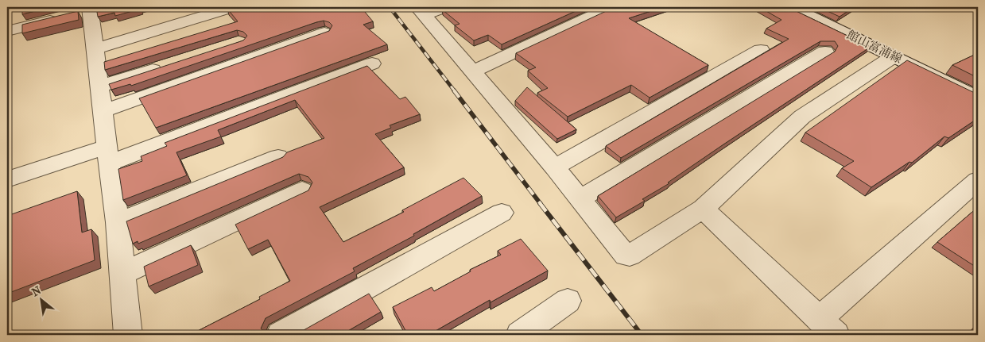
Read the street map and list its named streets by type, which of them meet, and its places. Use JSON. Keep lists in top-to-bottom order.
{
  "streets": {
    "street": ["館山富浦線"]
  },
  "north": "top left"
}
